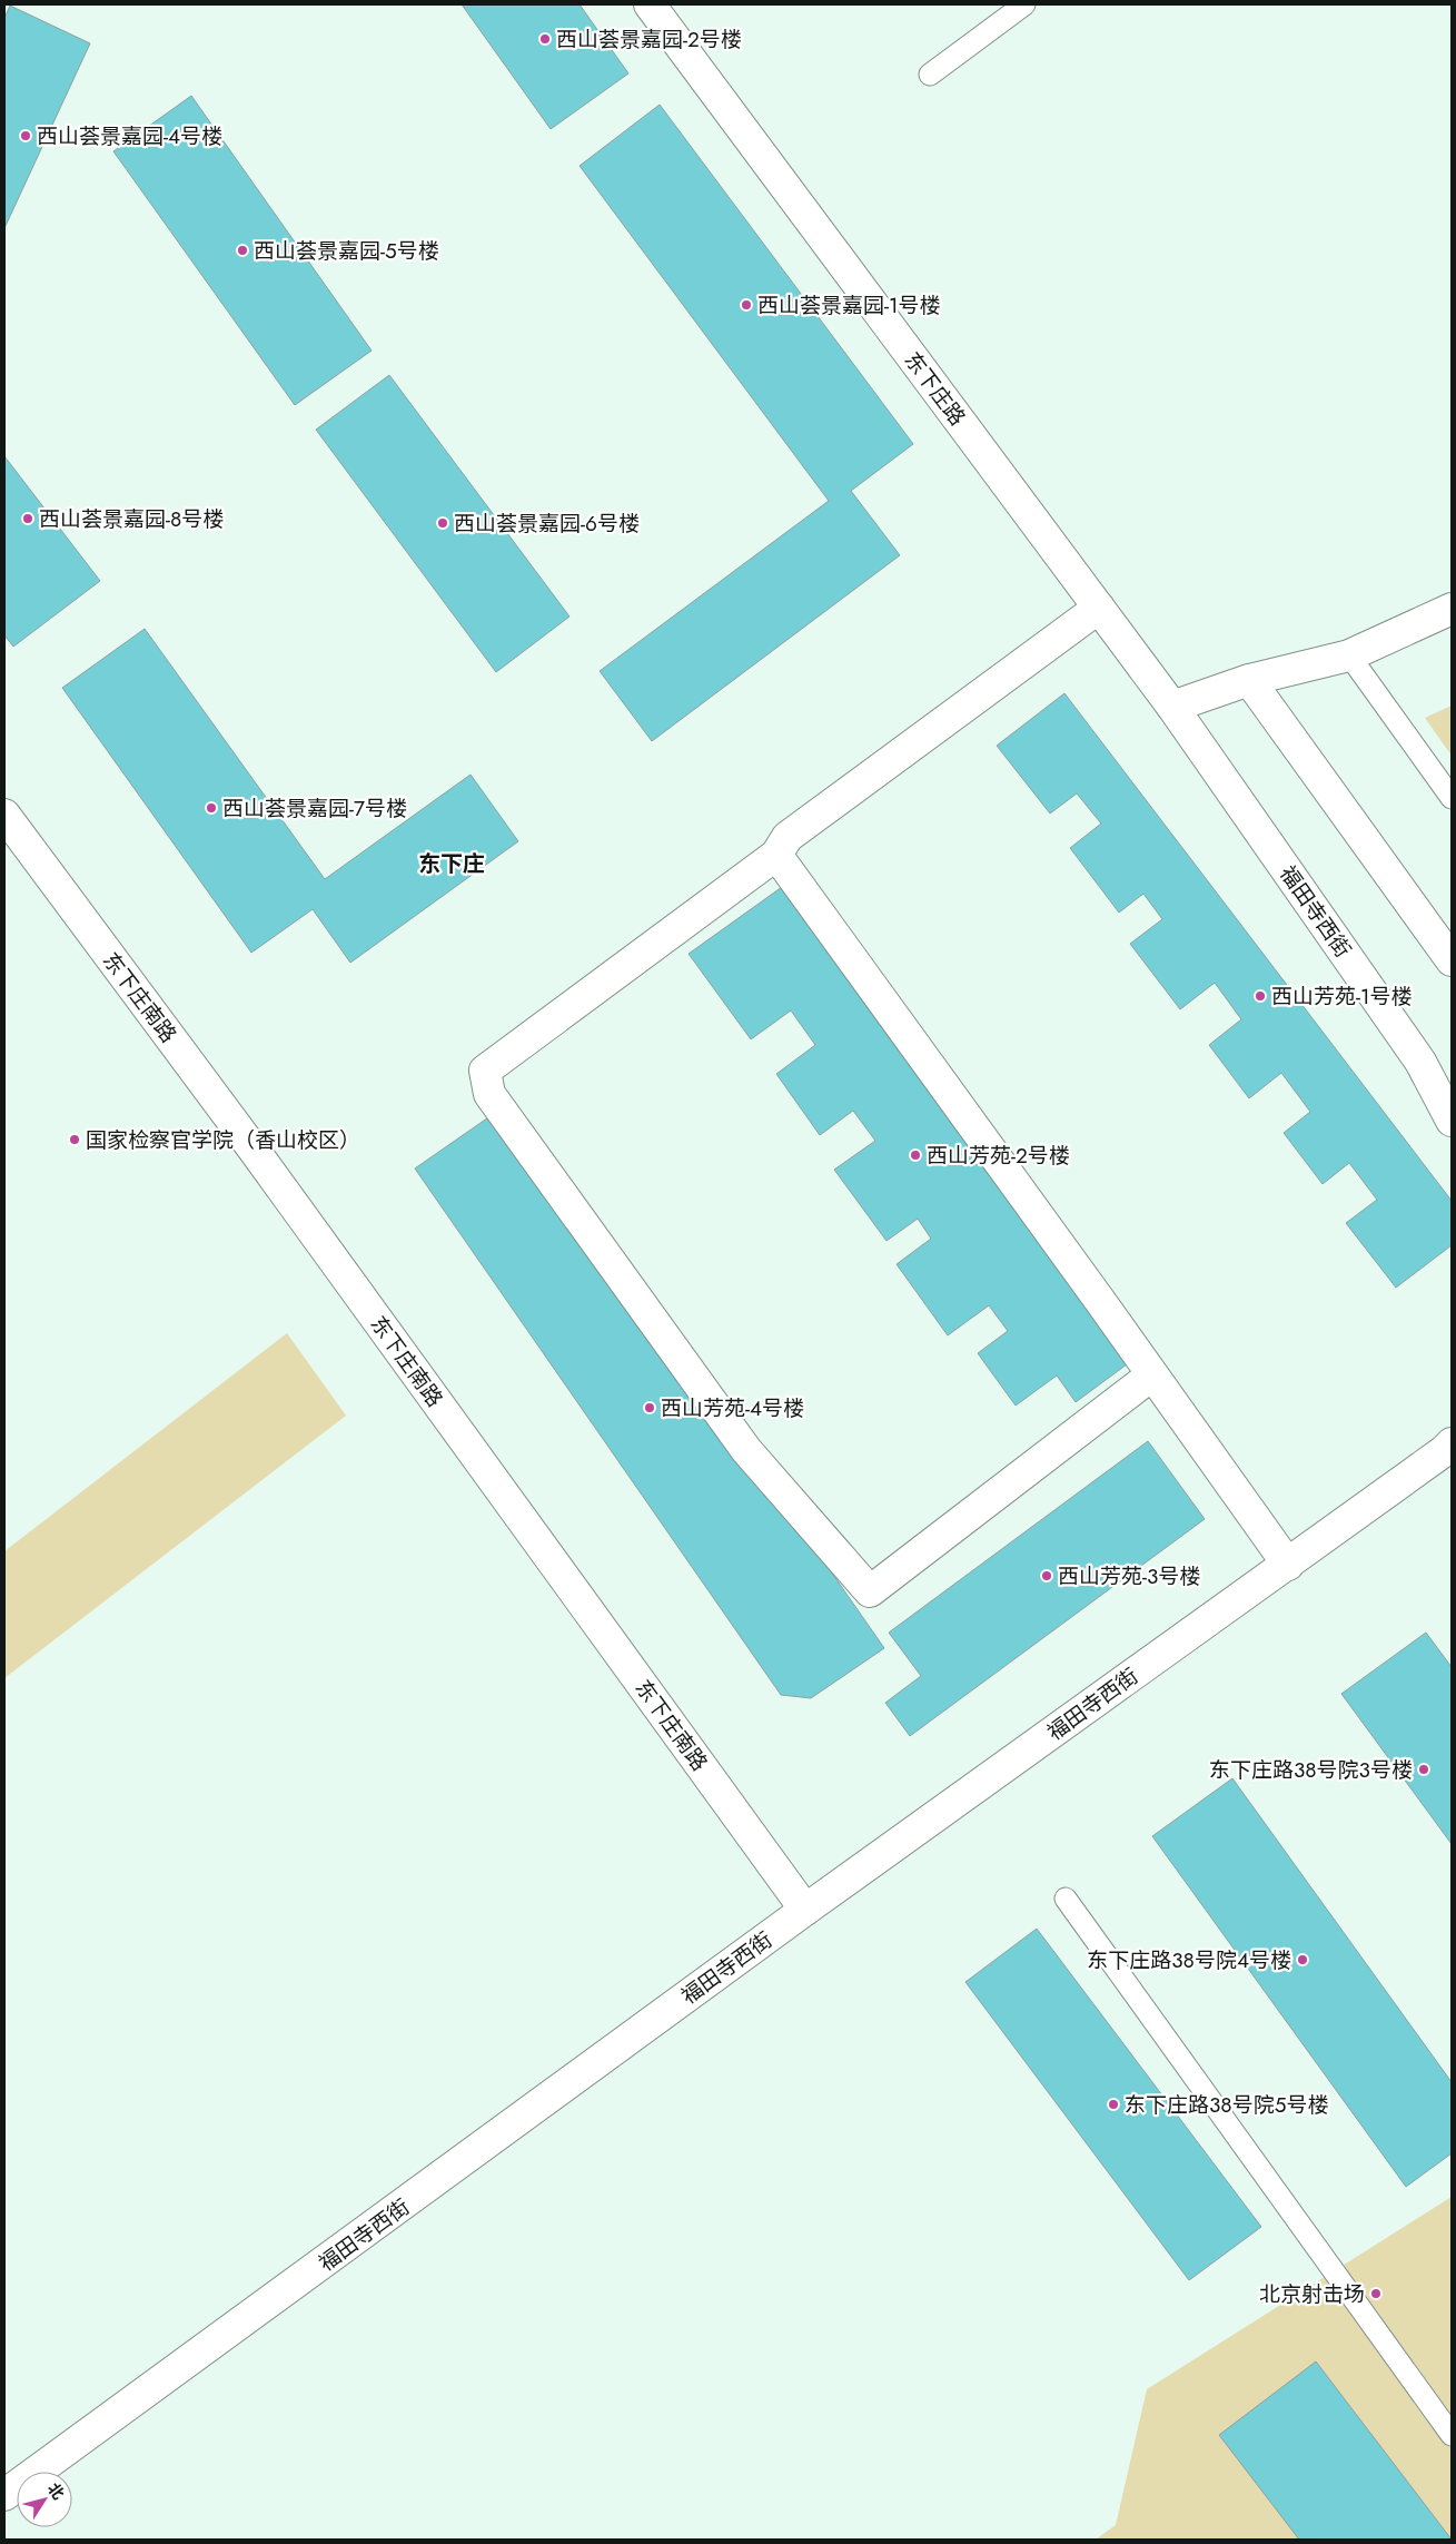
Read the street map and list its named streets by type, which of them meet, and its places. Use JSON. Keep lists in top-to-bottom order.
{
  "streets": {
    "street": ["东下庄路", "福田寺西街", "东下庄南路"]
  },
  "crossings": [
    ["东下庄路", "福田寺西街"],
    ["福田寺西街", "东下庄南路"]
  ],
  "districts": ["东下庄"],
  "places": [
    "西山荟景嘉园-2号楼",
    "西山荟景嘉园-4号楼",
    "西山荟景嘉园-5号楼",
    "西山荟景嘉园-1号楼",
    "西山荟景嘉园-8号楼",
    "西山荟景嘉园-6号楼",
    "西山荟景嘉园-7号楼",
    "西山芳苑-1号楼",
    "国家检察官学院（香山校区）",
    "西山芳苑-2号楼",
    "西山芳苑-4号楼",
    "西山芳苑-3号楼",
    "东下庄路38号院3号楼",
    "东下庄路38号院4号楼",
    "东下庄路38号院5号楼",
    "北京射击场"
  ],
  "north": "top right"
}
